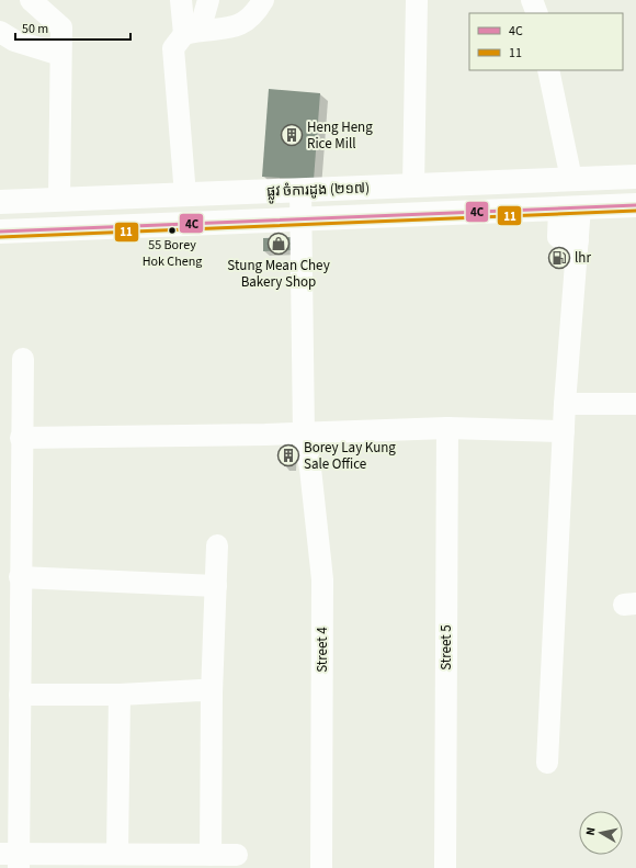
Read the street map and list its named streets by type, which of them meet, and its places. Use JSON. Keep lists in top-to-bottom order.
{
  "streets": {
    "main road": ["ផ្លូវ ចំការដូង (២១៧)"],
    "street": ["Street 5", "Street 4"]
  },
  "crossings": [
    ["ផ្លូវ ចំការដូង (២១៧)", "Street 4"]
  ],
  "places": {
    "building": ["Heng Heng Rice Mill", "Borey Lay Kung Sale Office"],
    "other": ["55 Borey Hok Cheng"],
    "shop": ["Stung Mean Chey Bakery Shop"],
    "fuel station": ["lhr"]
  },
  "lines": ["transit line 4C", "transit line 11"],
  "legend": ["4C", "11"],
  "scale_bar": "50 m",
  "north": "left"
}
